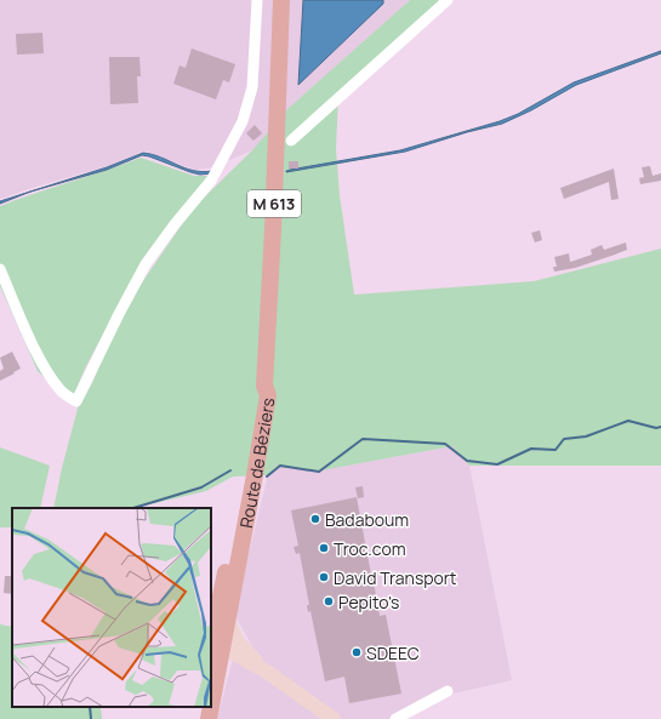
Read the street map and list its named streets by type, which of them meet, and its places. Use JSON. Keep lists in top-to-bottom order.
{
  "streets": {
    "main road": ["M 613", "Route de Béziers"]
  },
  "crossings": [
    ["M 613", "Route de Béziers"]
  ],
  "places": [
    "Badaboum",
    "Troc.com",
    "David Transport",
    "Pepito's",
    "SDEEC"
  ]
}
